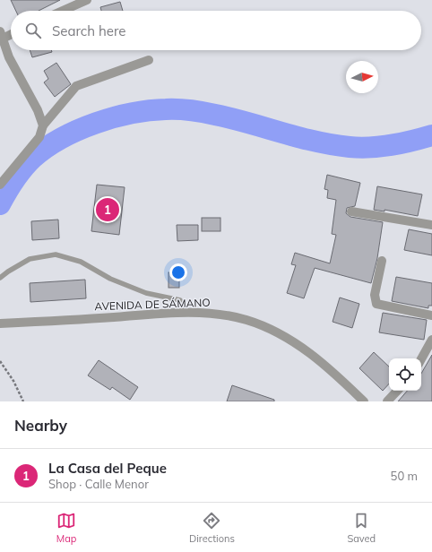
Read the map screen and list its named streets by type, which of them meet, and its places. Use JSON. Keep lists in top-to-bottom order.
{
  "streets": {
    "street": ["AVENIDA DE SÁMANO"]
  },
  "north": "right",
  "page": {
    "search": "Search here",
    "pins": "1",
    "heading": "Nearby",
    "list": [
      {
        "mark": "1",
        "name": "La Casa del Peque",
        "note": "Shop · Calle Menor",
        "value": "50 m"
      }
    ],
    "nav": ["Map", "Directions", "Saved"]
  }
}
